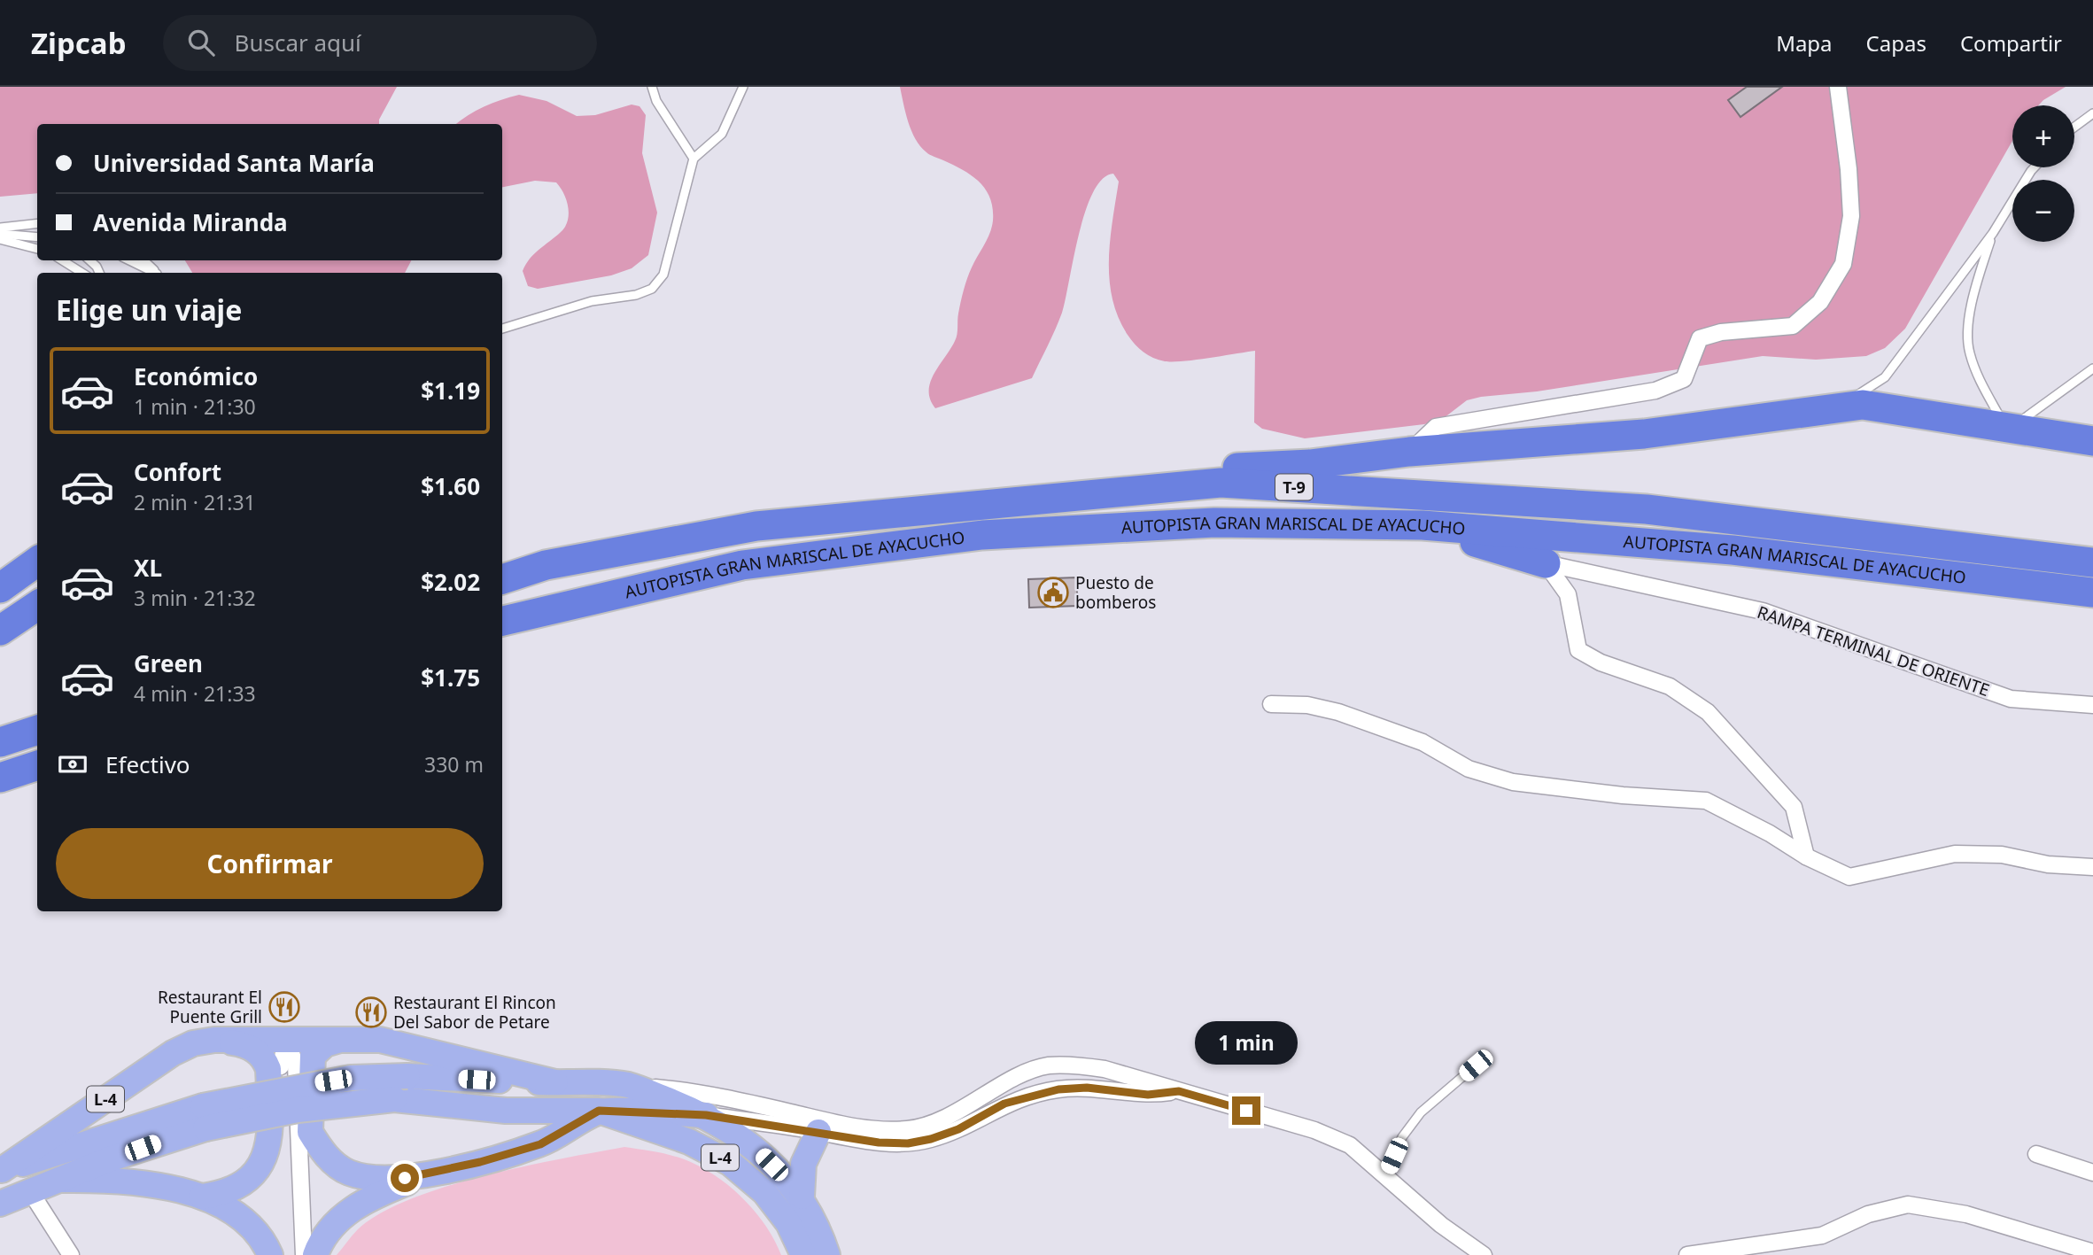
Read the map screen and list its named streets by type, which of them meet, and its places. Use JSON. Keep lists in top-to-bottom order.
{
  "streets": {
    "highway": ["T-9", "AUTOPISTA GRAN MARISCAL DE AYACUCHO"],
    "main road": ["L-4"],
    "street": ["RAMPA TERMINAL DE ORIENTE"]
  },
  "places": {
    "public building": ["Puesto de bomberos"],
    "restaurant": ["Restaurant El Puente Grill", "Restaurant El Rincon Del Sabor de Petare"]
  },
  "page": {
    "header": "Zipcab",
    "search": "Buscar aquí",
    "nav": ["Mapa", "Capas", "Compartir"],
    "map_buttons": ["+", "−"],
    "banner": ["Universidad Santa María", "Avenida Miranda"],
    "heading": "Elige un viaje",
    "list": [
      {
        "name": "Económico",
        "note": "1 min · 21:30",
        "value": "$1.19"
      },
      {
        "name": "Confort",
        "note": "2 min · 21:31",
        "value": "$1.60"
      },
      {
        "name": "XL",
        "note": "3 min · 21:32",
        "value": "$2.02"
      },
      {
        "name": "Green",
        "note": "4 min · 21:33",
        "value": "$1.75"
      }
    ],
    "pay": ["Efectivo", "330 m"],
    "buttons": "Confirmar",
    "bubble": "1 min"
  }
}
